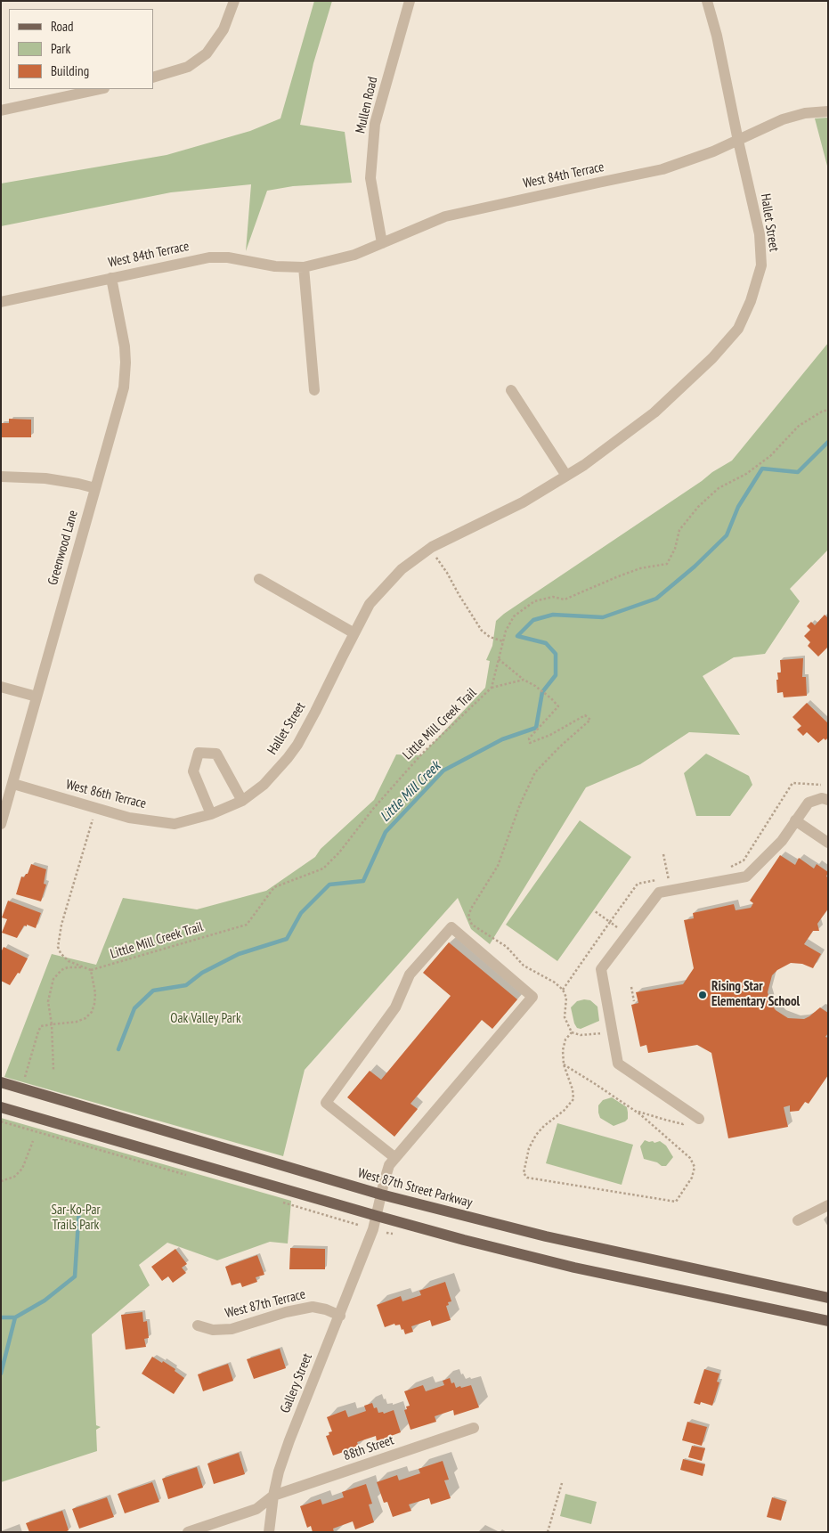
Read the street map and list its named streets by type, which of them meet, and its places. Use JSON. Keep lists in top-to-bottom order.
{
  "streets": {
    "main road": ["West 87th Street Parkway"],
    "street": [
      "Mullen Road",
      "West 84th Terrace",
      "Hallet Street",
      "Greenwood Lane",
      "West 86th Terrace",
      "West 87th Terrace",
      "Gallery Street",
      "88th Street"
    ],
    "path": ["Little Mill Creek Trail"]
  },
  "crossings": [
    ["Mullen Road", "West 84th Terrace"],
    ["West 84th Terrace", "Hallet Street"],
    ["West 84th Terrace", "Greenwood Lane"],
    ["Hallet Street", "West 86th Terrace"],
    ["Greenwood Lane", "West 86th Terrace"],
    ["West 87th Street Parkway", "Gallery Street"],
    ["West 87th Terrace", "Gallery Street"],
    ["Gallery Street", "88th Street"]
  ],
  "water": ["Little Mill Creek"],
  "parks": ["Oak Valley Park", "Sar-Ko-Par Trails Park"],
  "places": ["Rising Star Elementary School"],
  "legend": ["Road", "Park", "Building"]
}
